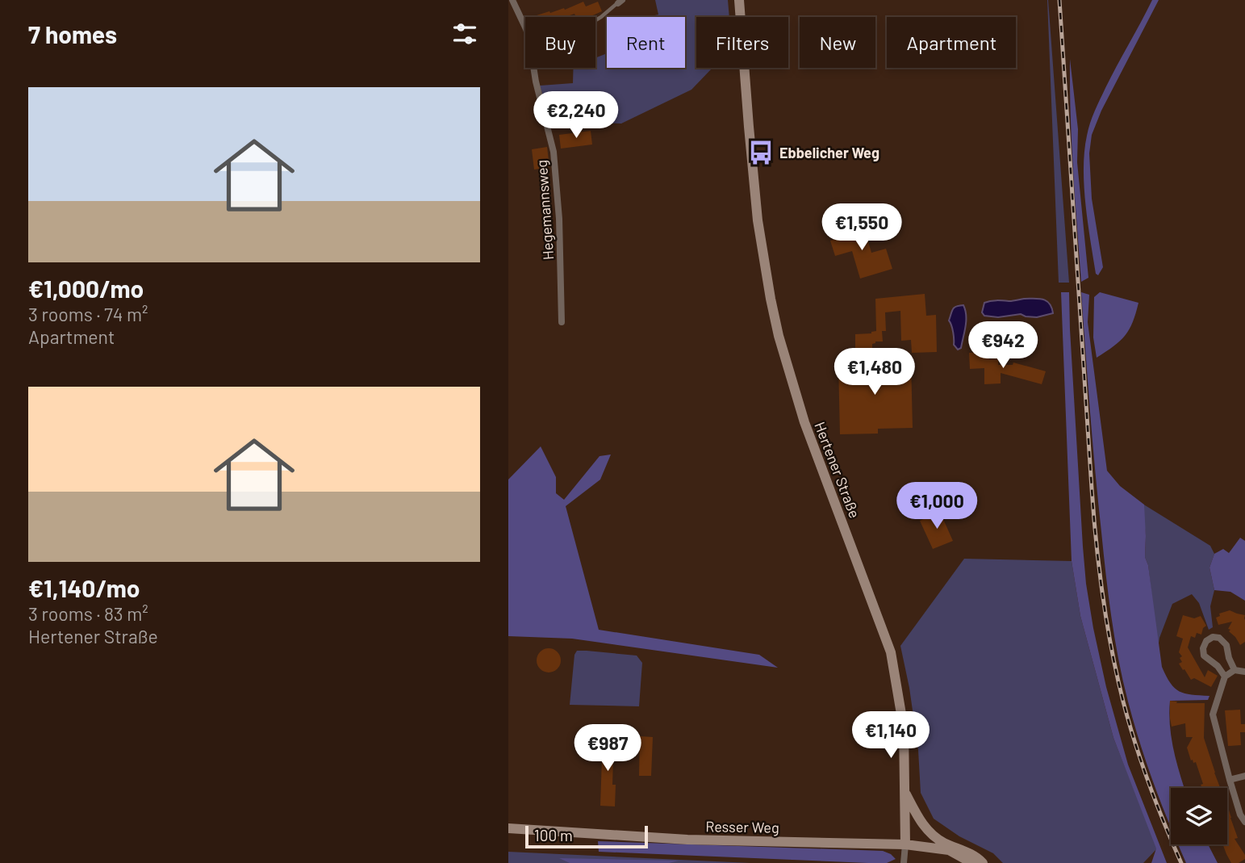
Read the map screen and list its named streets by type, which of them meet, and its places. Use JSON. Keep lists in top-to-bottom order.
{
  "streets": {
    "main road": ["Hertener Straße", "Resser Weg"],
    "street": ["Hegemannsweg"]
  },
  "crossings": [
    ["Hertener Straße", "Resser Weg"]
  ],
  "places": {
    "bus stop": ["Ebbelicher Weg"]
  },
  "scale_bar": "100 m",
  "page": {
    "heading": "7 homes",
    "chip": [
      "Buy",
      "Rent",
      "Filters",
      "New",
      "Apartment"
    ],
    "list": [
      {
        "name": "€1,000/mo",
        "note": "3 rooms · 74 m² · Apartment"
      },
      {
        "name": "€1,140/mo",
        "note": "3 rooms · 83 m² · Hertener Straße"
      }
    ],
    "price": [
      "€2,240",
      "€1,550",
      "€942",
      "€1,480",
      "€1,000",
      "€1,140",
      "€987"
    ],
    "scale": "100 m"
  }
}
